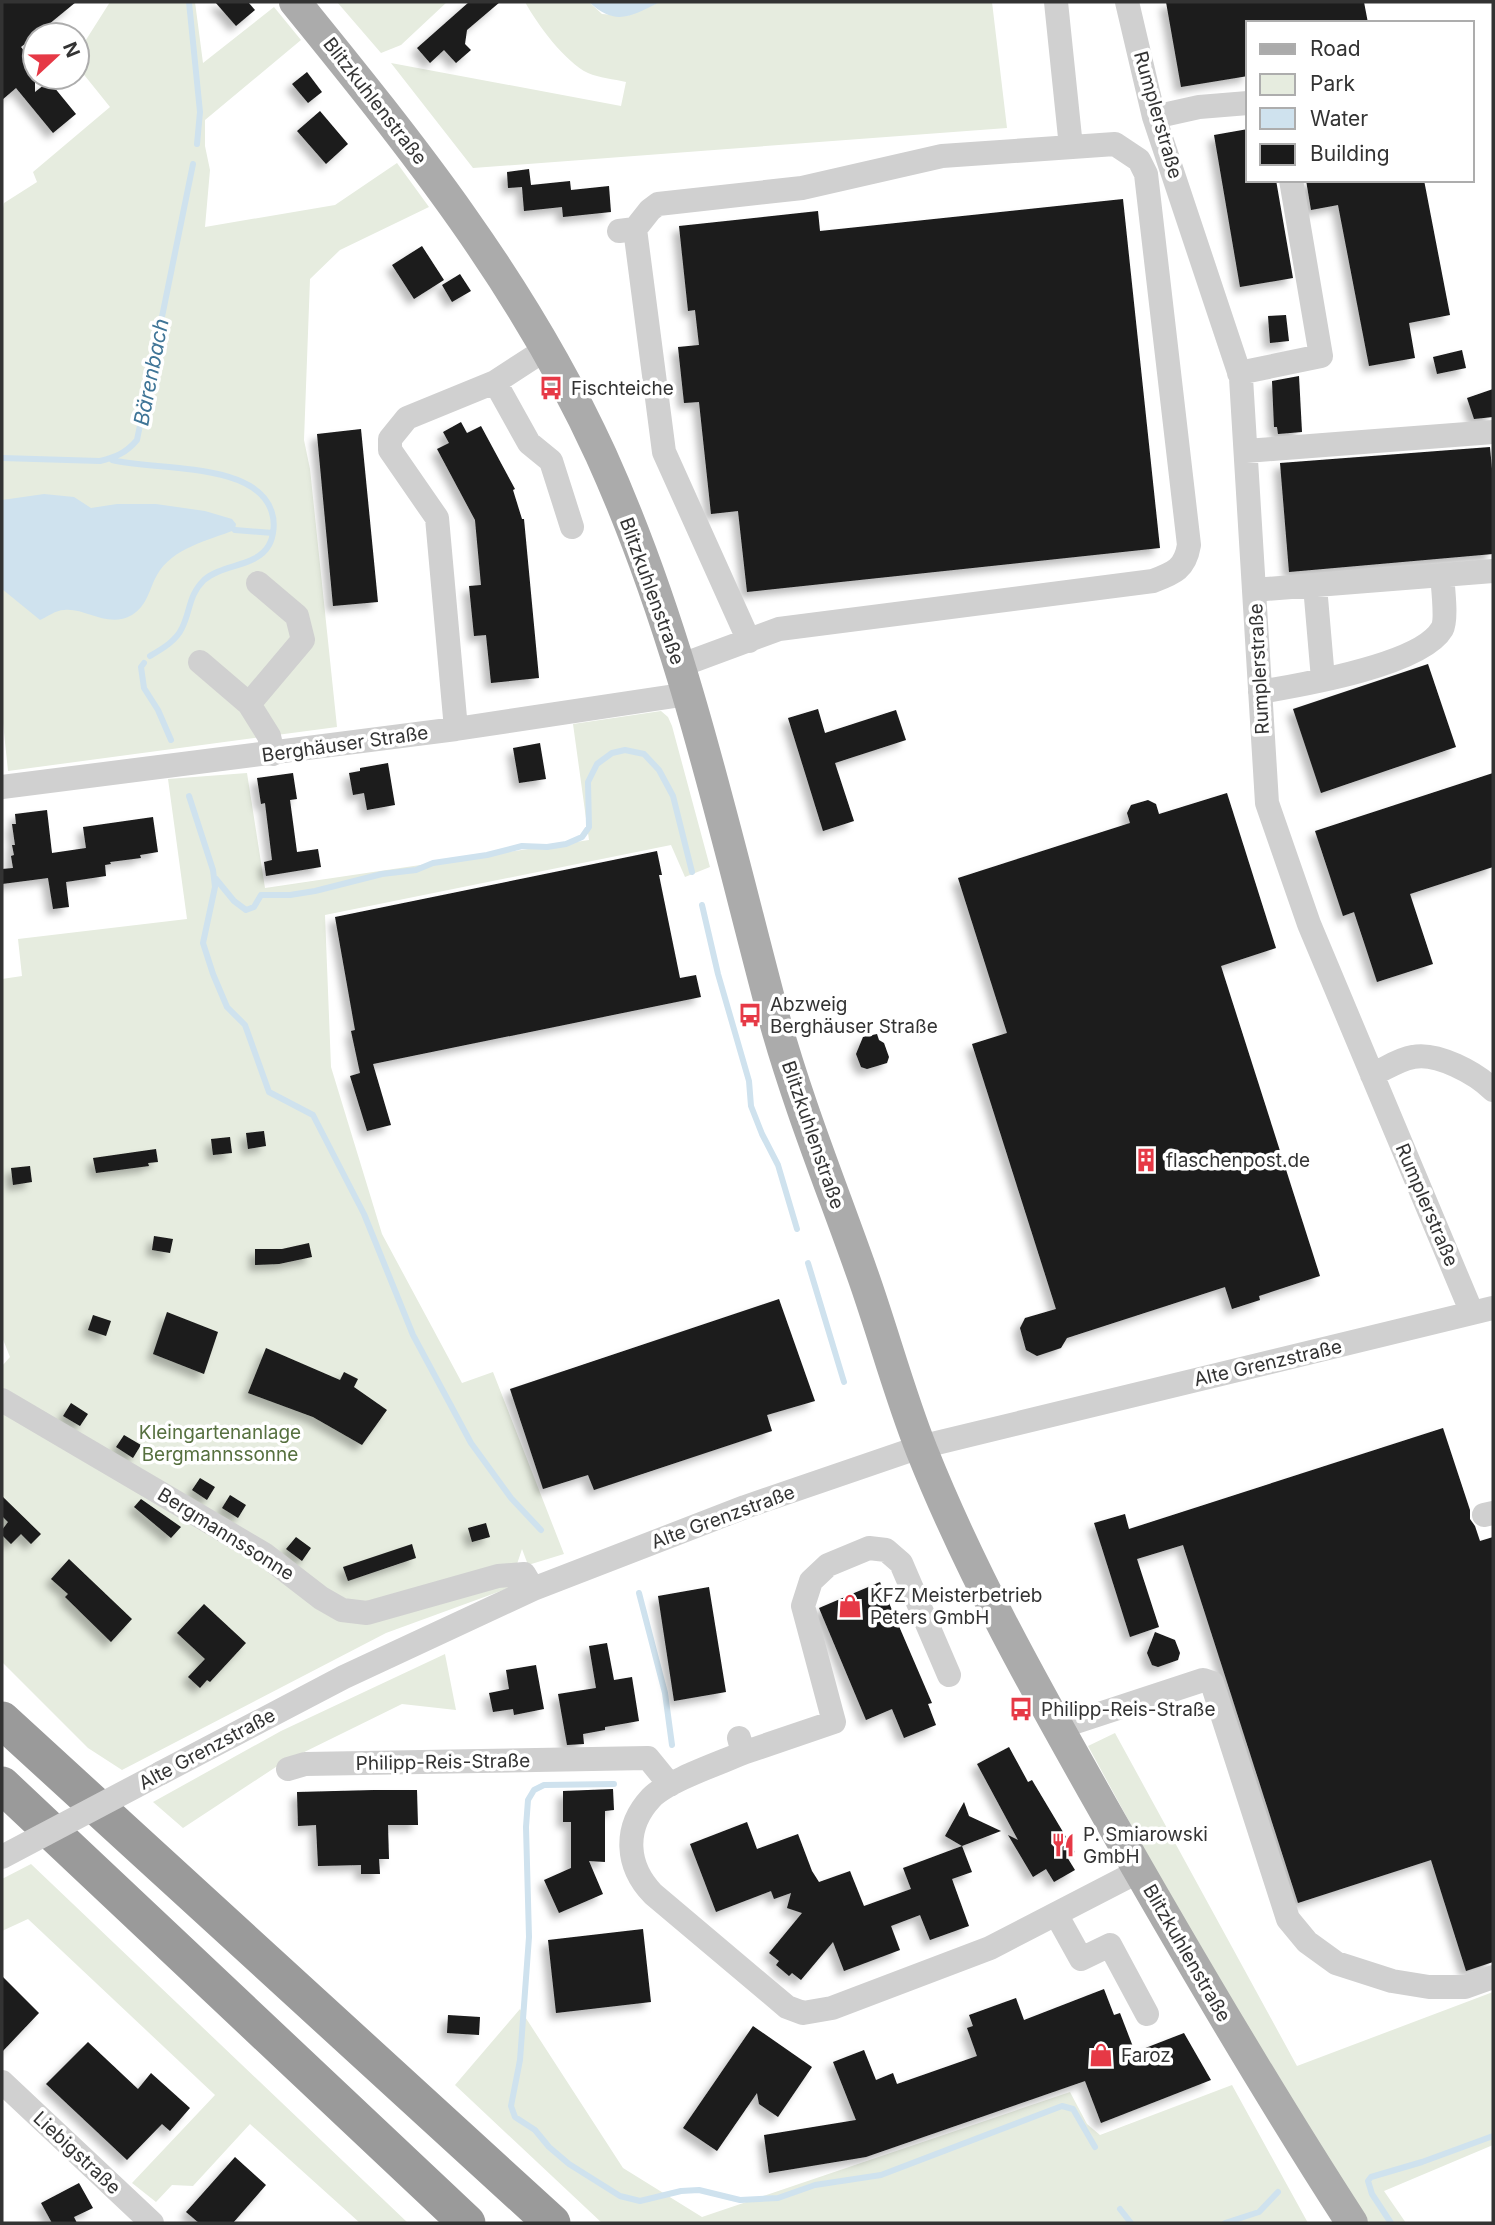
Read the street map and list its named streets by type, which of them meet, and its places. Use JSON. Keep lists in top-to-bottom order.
{
  "streets": {
    "main road": ["Blitzkuhlenstraße"],
    "street": [
      "Rumplerstraße",
      "Berghäuser Straße",
      "Alte Grenzstraße",
      "Bergmannssonne",
      "Philipp-Reis-Straße",
      "Liebigstraße"
    ]
  },
  "crossings": [
    ["Blitzkuhlenstraße", "Berghäuser Straße"],
    ["Blitzkuhlenstraße", "Alte Grenzstraße"],
    ["Rumplerstraße", "Alte Grenzstraße"],
    ["Alte Grenzstraße", "Bergmannssonne"]
  ],
  "water": ["Bärenbach"],
  "parks": ["Kleingartenanlage Bergmannssonne"],
  "places": {
    "bus stop": ["Fischteiche", "Abzweig Berghäuser Straße", "Philipp-Reis-Straße"],
    "building": ["flaschenpost.de"],
    "shop": ["KFZ Meisterbetrieb Peters GmbH", "Faroz"],
    "restaurant": ["P. Smiarowski GmbH"]
  },
  "legend": [
    "Road",
    "Park",
    "Water",
    "Building"
  ],
  "north": "right"
}
